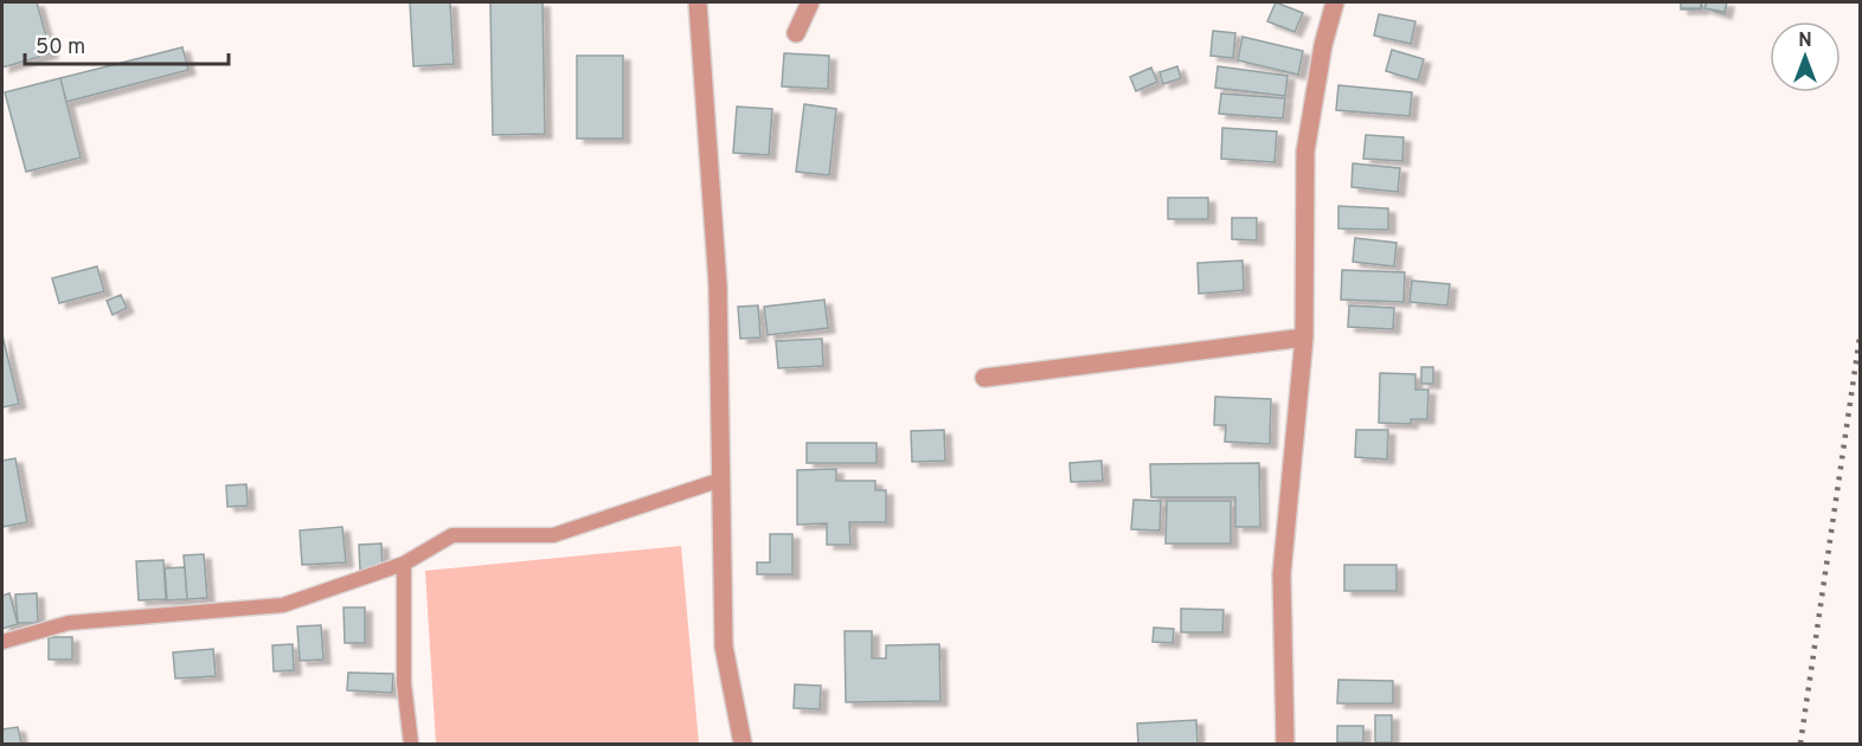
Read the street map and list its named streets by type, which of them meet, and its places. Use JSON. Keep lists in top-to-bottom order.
{
  "scale_bar": "50 m",
  "north": "top"
}
